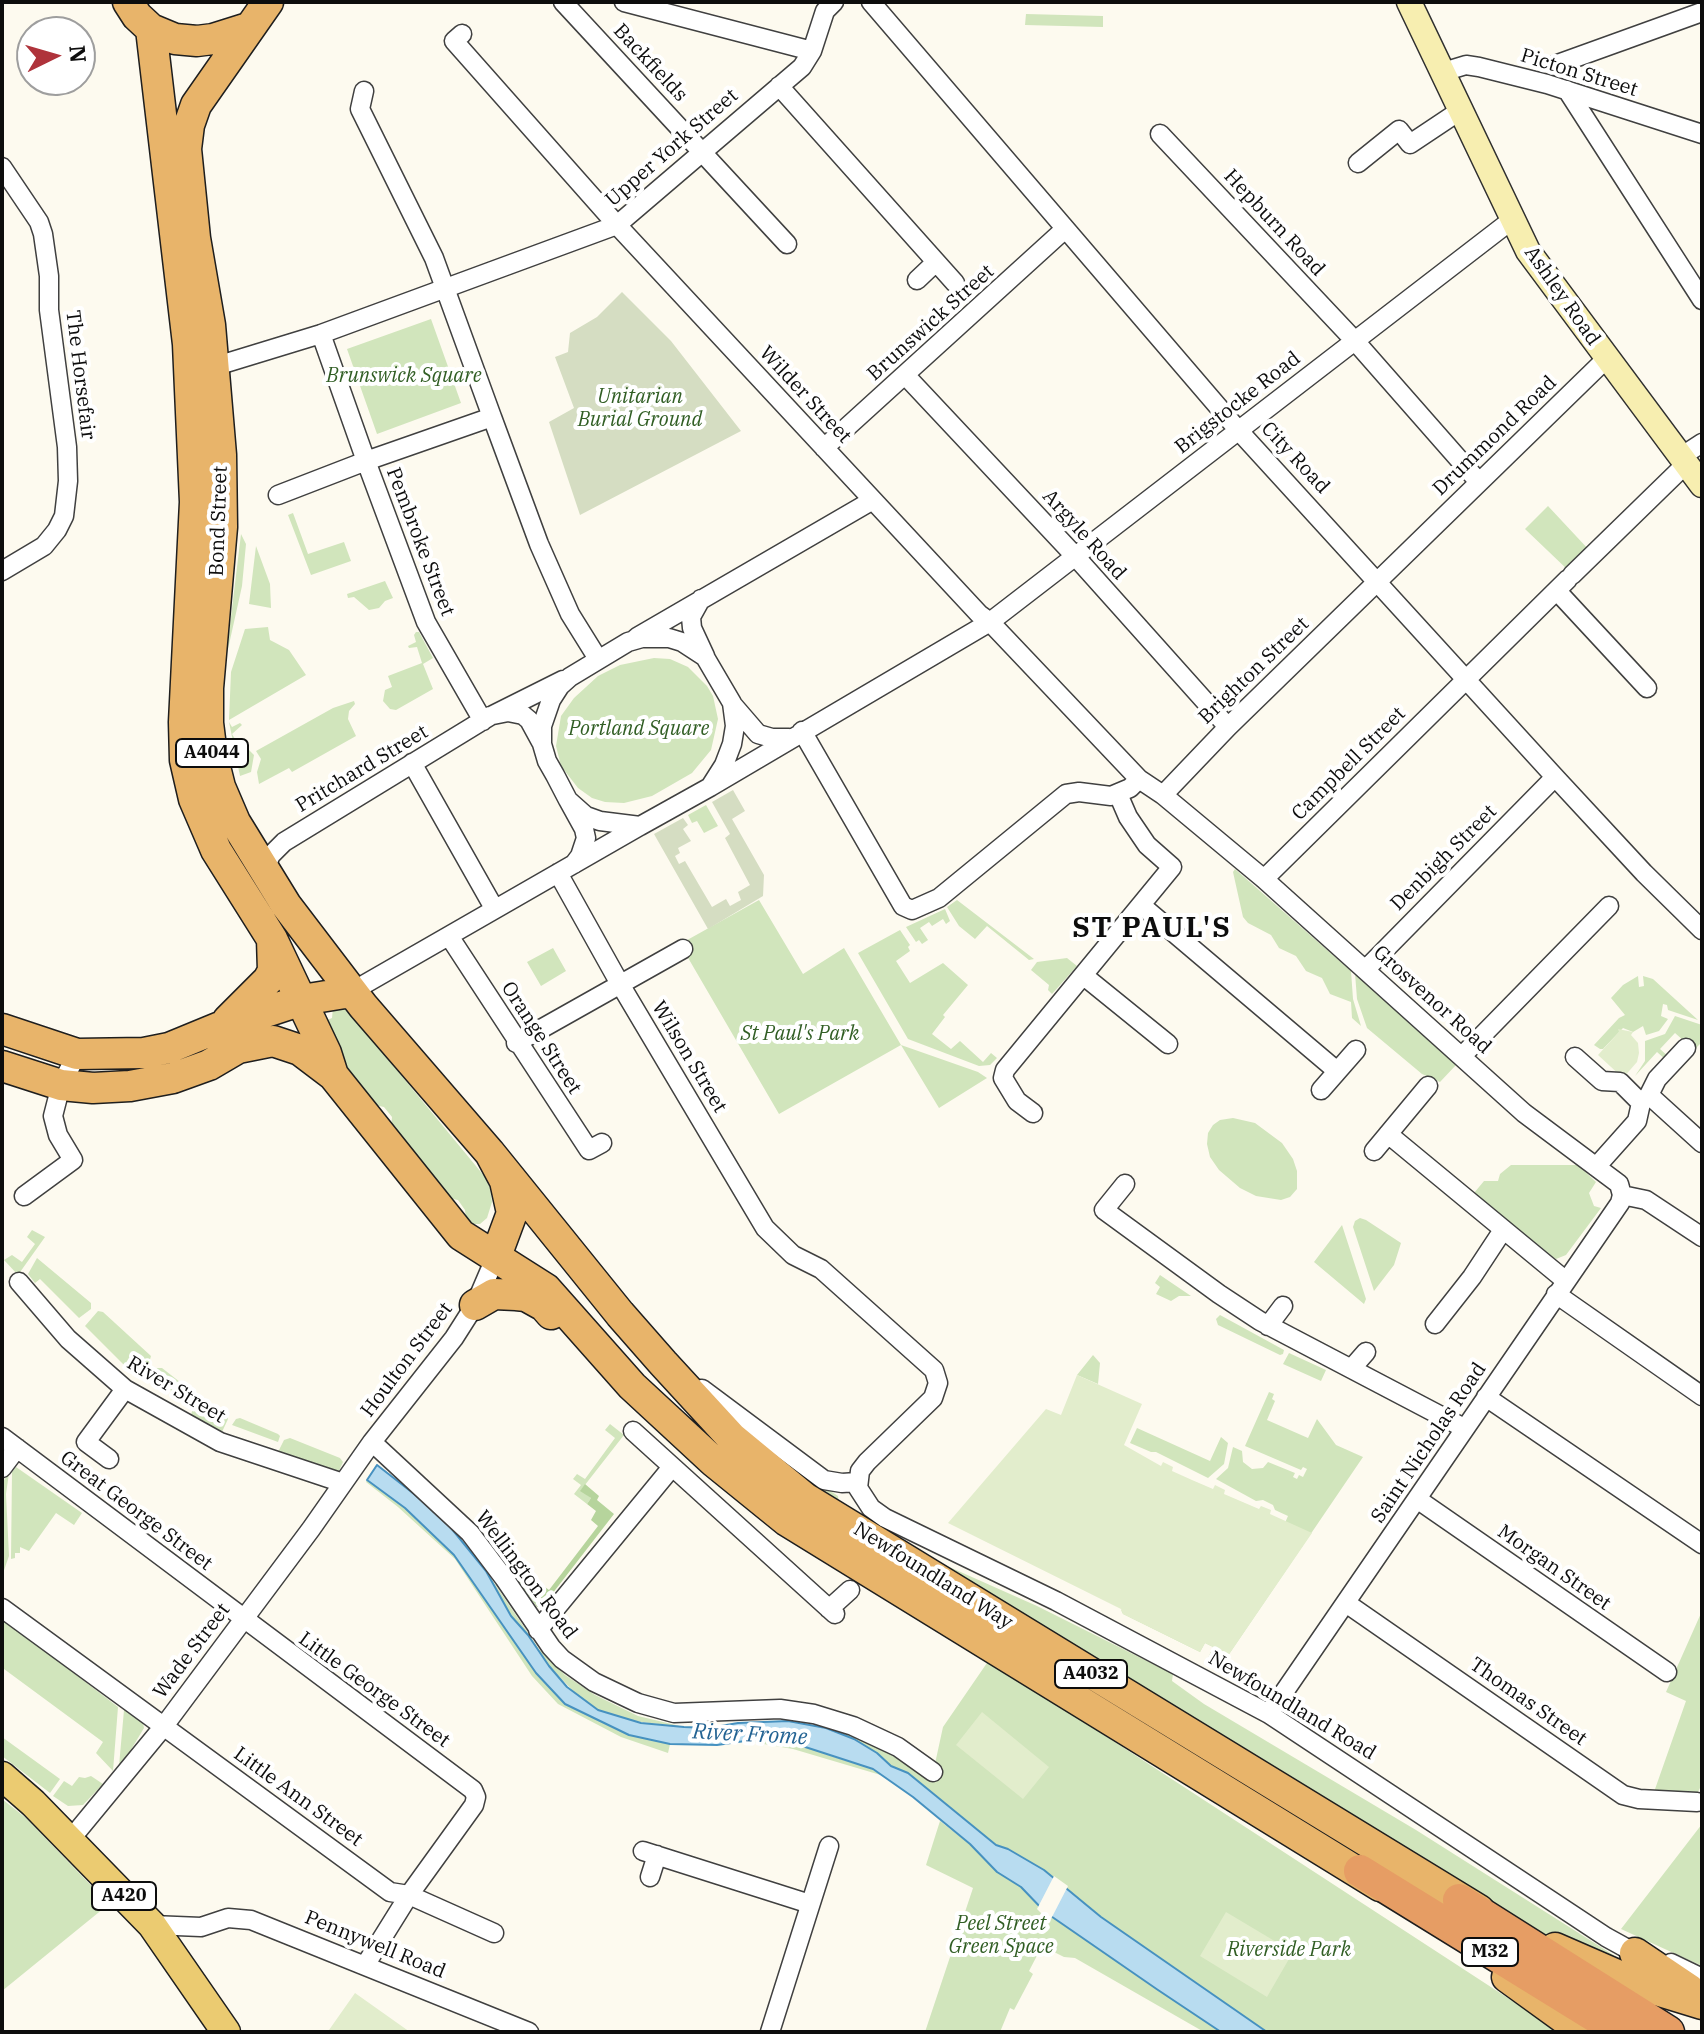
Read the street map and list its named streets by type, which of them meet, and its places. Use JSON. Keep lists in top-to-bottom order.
{
  "streets": {
    "highway": [
      "Bond Street",
      "A4044",
      "Newfoundland Way",
      "A4032",
      "M32"
    ],
    "main road": ["Ashley Road", "A420"],
    "street": [
      "Backfields",
      "Picton Street",
      "Upper York Street",
      "Hepburn Road",
      "Brunswick Street",
      "The Horsefair",
      "Wilder Street",
      "Brigstocke Road",
      "Drummond Road",
      "City Road",
      "Argyle Road",
      "Pembroke Street",
      "Brighton Street",
      "Campbell Street",
      "Pritchard Street",
      "Denbigh Street",
      "Grosvenor Road",
      "Orange Street",
      "Wilson Street",
      "Houlton Street",
      "River Street",
      "Saint Nicholas Road",
      "Great George Street",
      "Morgan Street",
      "Wellington Road",
      "Wade Street",
      "Little George Street",
      "Thomas Street",
      "Newfoundland Road",
      "Little Ann Street",
      "Pennywell Road"
    ]
  },
  "crossings": [
    ["Backfields", "Upper York Street"],
    ["Picton Street", "Ashley Road"],
    ["Upper York Street", "Wilder Street"],
    ["Upper York Street", "Bond Street"],
    ["Hepburn Road", "Brigstocke Road"],
    ["Hepburn Road", "Drummond Road"],
    ["Ashley Road", "Brigstocke Road"],
    ["Ashley Road", "Drummond Road"],
    ["Ashley Road", "Campbell Street"],
    ["Brunswick Street", "Wilder Street"],
    ["Brunswick Street", "City Road"],
    ["Brunswick Street", "Argyle Road"],
    ["Wilder Street", "Brigstocke Road"],
    ["Wilder Street", "Grosvenor Road"],
    ["Brigstocke Road", "City Road"],
    ["Brigstocke Road", "Argyle Road"],
    ["Drummond Road", "City Road"],
    ["Drummond Road", "Brighton Street"],
    ["City Road", "Brighton Street"],
    ["City Road", "Campbell Street"],
    ["City Road", "Denbigh Street"],
    ["Bond Street", "Pritchard Street"],
    ["Bond Street", "Newfoundland Way"],
    ["Argyle Road", "Brighton Street"],
    ["Pembroke Street", "Pritchard Street"],
    ["Brighton Street", "Grosvenor Road"],
    ["Campbell Street", "Grosvenor Road"],
    ["Denbigh Street", "Grosvenor Road"],
    ["Grosvenor Road", "Saint Nicholas Road"],
    ["Wilson Street", "Newfoundland Road"],
    ["Houlton Street", "River Street"],
    ["Houlton Street", "Wellington Road"],
    ["Houlton Street", "Newfoundland Way"],
    ["Houlton Street", "Wade Street"],
    ["River Street", "Wade Street"],
    ["Saint Nicholas Road", "Morgan Street"],
    ["Saint Nicholas Road", "Thomas Street"],
    ["Saint Nicholas Road", "Newfoundland Road"],
    ["Great George Street", "Wade Street"],
    ["Great George Street", "Little George Street"],
    ["Newfoundland Way", "A4032"],
    ["Newfoundland Way", "M32"],
    ["Wade Street", "Little George Street"],
    ["Wade Street", "Little Ann Street"],
    ["Wade Street", "A420"],
    ["A4032", "M32"],
    ["Little George Street", "Little Ann Street"],
    ["A420", "Pennywell Road"]
  ],
  "districts": ["ST PAUL'S"],
  "water": ["River Frome"],
  "parks": [
    "Brunswick Square",
    "Unitarian Burial Ground",
    "Portland Square",
    "St Paul's Park",
    "Peel Street Green Space",
    "Riverside Park"
  ],
  "north": "right"
}
